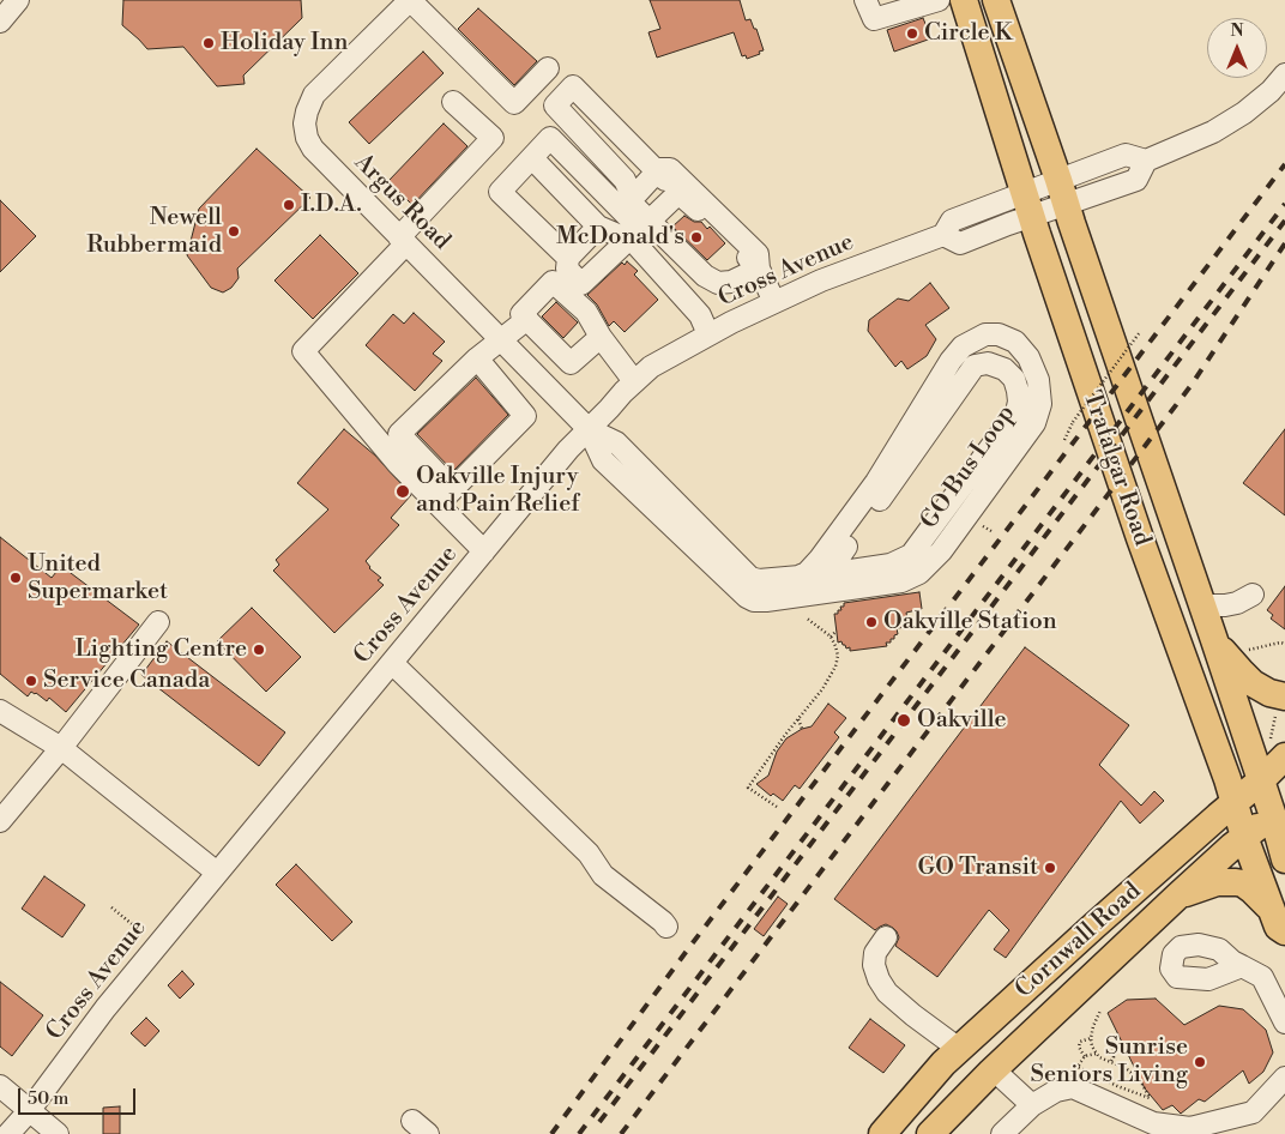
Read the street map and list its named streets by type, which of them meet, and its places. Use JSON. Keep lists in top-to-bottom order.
{
  "streets": {
    "main road": ["Trafalgar Road", "Cornwall Road"],
    "street": ["Argus Road", "Cross Avenue", "GO Bus Loop"]
  },
  "crossings": [
    ["Argus Road", "Cross Avenue"],
    ["Cross Avenue", "Trafalgar Road"],
    ["Trafalgar Road", "Cornwall Road"]
  ],
  "places": [
    "Circle K",
    "Holiday Inn",
    "I.D.A.",
    "Newell Rubbermaid",
    "McDonald's",
    "Oakville Injury and Pain Relief",
    "United Supermarket",
    "Oakville Station",
    "Lighting Centre",
    "Service Canada",
    "Oakville",
    "GO Transit",
    "Sunrise Seniors Living"
  ],
  "scale_bar": "50 m",
  "north": "top"
}
